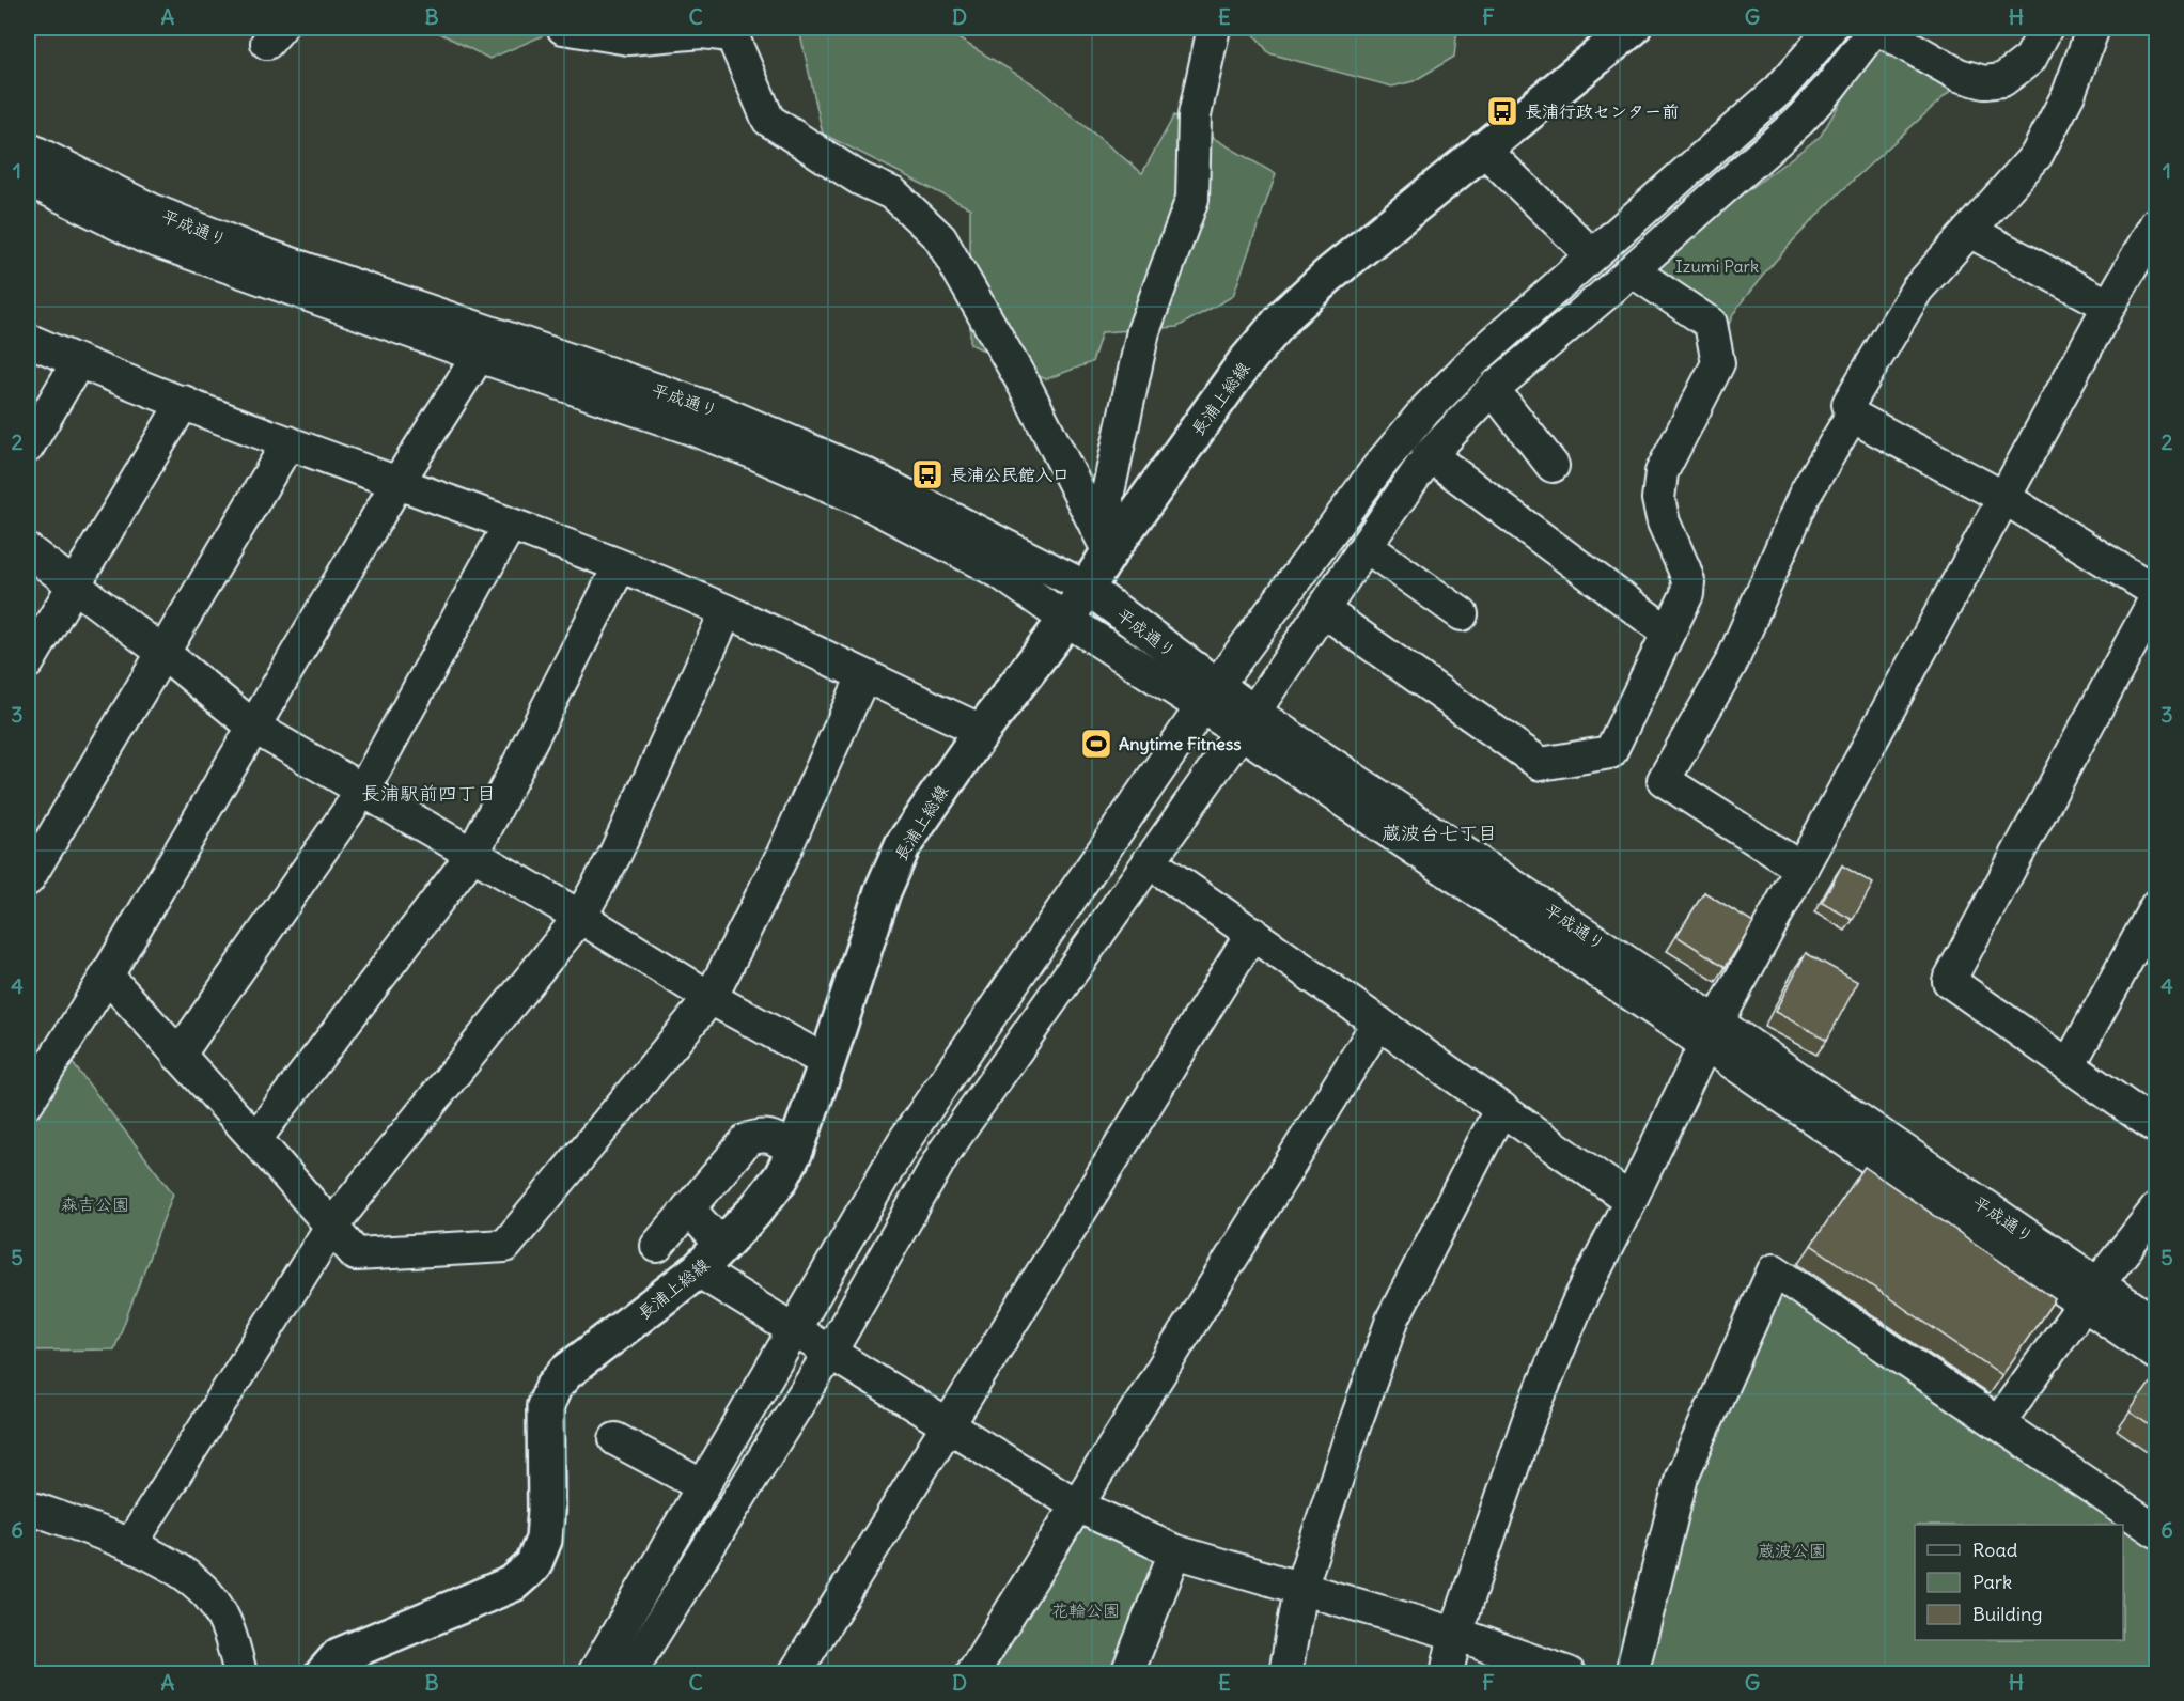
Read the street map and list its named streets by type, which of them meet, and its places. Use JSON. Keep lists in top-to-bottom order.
{
  "streets": {
    "main road": ["長浦上総線"],
    "street": ["平成通り"]
  },
  "crossings": [
    ["平成通り", "長浦上総線"]
  ],
  "districts": ["長浦駅前四丁目", "蔵波台七丁目"],
  "parks": [
    "Izumi Park",
    "森吉公園",
    "蔵波公園",
    "花輪公園"
  ],
  "places": {
    "bus stop": ["長浦行政センター前", "長浦公民館入口"],
    "sports": ["Anytime Fitness"]
  },
  "legend": ["Road", "Park", "Building"],
  "grid": {
    "columns": [
      "A",
      "B",
      "C",
      "D",
      "E",
      "F",
      "G",
      "H"
    ],
    "rows": [
      "1",
      "2",
      "3",
      "4",
      "5",
      "6"
    ]
  }
}
